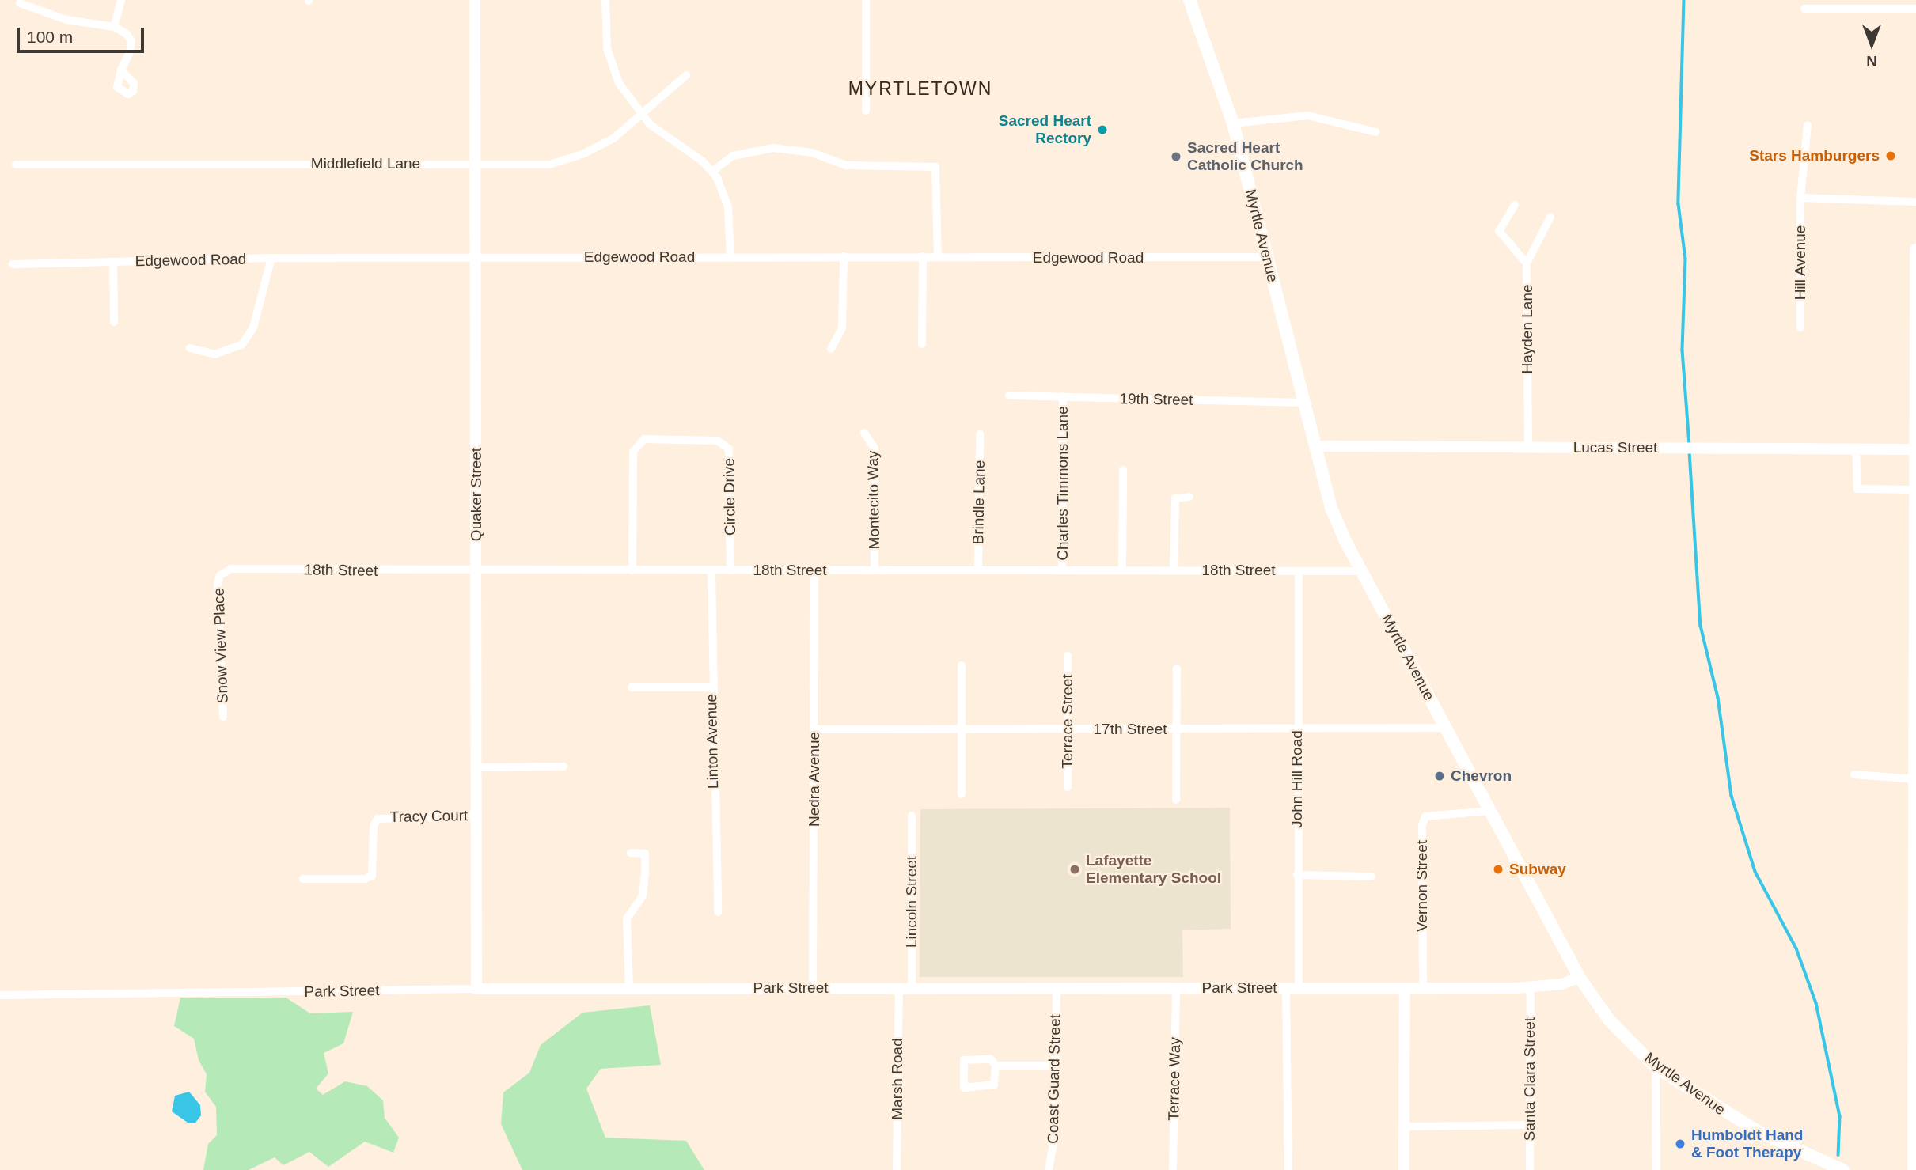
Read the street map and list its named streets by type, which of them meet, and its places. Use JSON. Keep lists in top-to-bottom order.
{
  "streets": {
    "main road": ["Myrtle Avenue"],
    "street": [
      "Middlefield Lane",
      "Edgewood Road",
      "Hill Avenue",
      "Hayden Lane",
      "19th Street",
      "Lucas Street",
      "Charles Timmons Lane",
      "Quaker Street",
      "Circle Drive",
      "Montecito Way",
      "Brindle Lane",
      "18th Street",
      "Snow View Place",
      "Terrace Street",
      "17th Street",
      "Linton Avenue",
      "Nedra Avenue",
      "John Hill Road",
      "Tracy Court",
      "Vernon Street",
      "Lincoln Street",
      "Park Street",
      "Marsh Road",
      "Coast Guard Street",
      "Terrace Way",
      "Santa Clara Street"
    ]
  },
  "crossings": [
    ["Middlefield Lane", "Quaker Street"],
    ["Myrtle Avenue", "Edgewood Road"],
    ["Myrtle Avenue", "19th Street"],
    ["Myrtle Avenue", "Lucas Street"],
    ["Myrtle Avenue", "18th Street"],
    ["Myrtle Avenue", "17th Street"],
    ["Myrtle Avenue", "Vernon Street"],
    ["Myrtle Avenue", "Park Street"],
    ["Edgewood Road", "Quaker Street"],
    ["Hayden Lane", "Lucas Street"],
    ["19th Street", "Charles Timmons Lane"],
    ["Charles Timmons Lane", "18th Street"],
    ["Quaker Street", "18th Street"],
    ["Quaker Street", "Tracy Court"],
    ["Quaker Street", "Park Street"],
    ["Circle Drive", "18th Street"],
    ["Montecito Way", "18th Street"],
    ["Brindle Lane", "18th Street"],
    ["18th Street", "Snow View Place"],
    ["18th Street", "Linton Avenue"],
    ["18th Street", "Nedra Avenue"],
    ["18th Street", "John Hill Road"],
    ["Terrace Street", "17th Street"],
    ["17th Street", "Nedra Avenue"],
    ["17th Street", "John Hill Road"],
    ["Nedra Avenue", "Park Street"],
    ["John Hill Road", "Park Street"],
    ["Vernon Street", "Park Street"],
    ["Lincoln Street", "Park Street"],
    ["Park Street", "Marsh Road"],
    ["Park Street", "Coast Guard Street"],
    ["Park Street", "Terrace Way"],
    ["Park Street", "Santa Clara Street"]
  ],
  "districts": ["MYRTLETOWN"],
  "places": [
    "Sacred Heart Rectory",
    "Stars Hamburgers",
    "Sacred Heart Catholic Church",
    "Chevron",
    "Lafayette Elementary School",
    "Subway",
    "Humboldt Hand & Foot Therapy"
  ],
  "scale_bar": "100 m",
  "north": "bottom"
}
